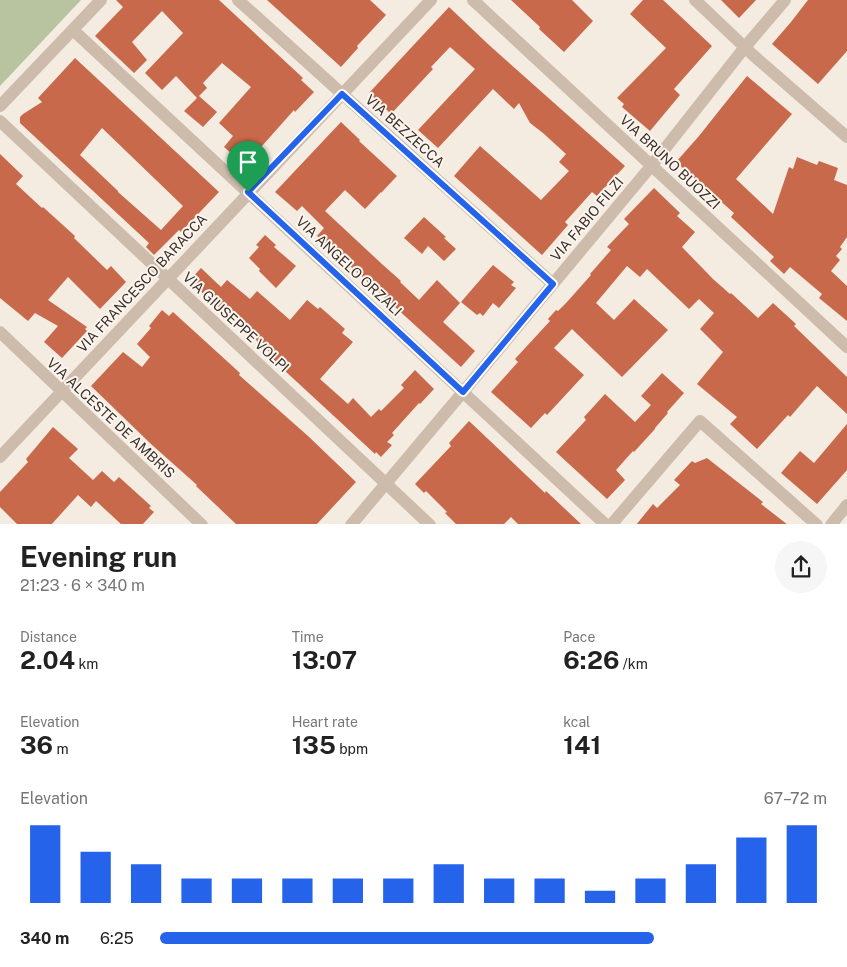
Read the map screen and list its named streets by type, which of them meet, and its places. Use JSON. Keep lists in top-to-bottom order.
{
  "streets": {
    "street": [
      "VIA BEZZECCA",
      "VIA BRUNO BUOZZI",
      "VIA FABIO FILZI",
      "VIA ANGELO ORZALI",
      "VIA FRANCESCO BARACCA",
      "VIA GIUSEPPE VOLPI",
      "VIA ALCESTE DE AMBRIS"
    ]
  },
  "crossings": [
    ["VIA BEZZECCA", "VIA FABIO FILZI"],
    ["VIA BEZZECCA", "VIA FRANCESCO BARACCA"],
    ["VIA BRUNO BUOZZI", "VIA FABIO FILZI"],
    ["VIA FABIO FILZI", "VIA ANGELO ORZALI"],
    ["VIA FABIO FILZI", "VIA GIUSEPPE VOLPI"],
    ["VIA ANGELO ORZALI", "VIA FRANCESCO BARACCA"],
    ["VIA FRANCESCO BARACCA", "VIA GIUSEPPE VOLPI"],
    ["VIA FRANCESCO BARACCA", "VIA ALCESTE DE AMBRIS"]
  ],
  "page": {
    "heading": ["Evening run", "21:23 · 6 × 340 m"],
    "stats": [
      ["Distance", "2.04 km"],
      ["Time", "13:07"],
      ["Pace", "6:26 /km"],
      ["Elevation", "36 m"],
      ["Heart rate", "135 bpm"],
      ["kcal", "141"]
    ],
    "chart": ["Elevation", "67–72 m"],
    "list": [
      {
        "name": "340 m",
        "note": "6:25"
      }
    ]
  }
}
